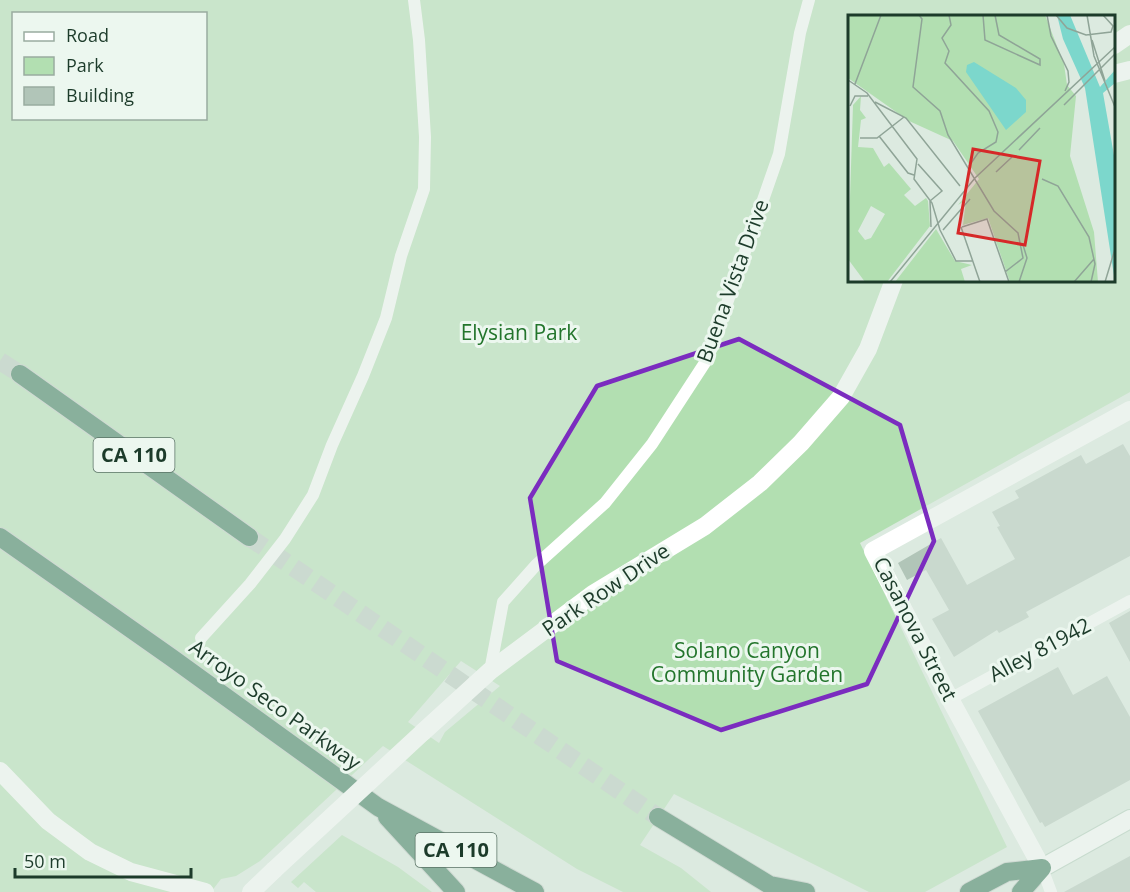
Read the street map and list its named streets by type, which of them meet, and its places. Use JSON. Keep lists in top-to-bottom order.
{
  "streets": {
    "highway": ["CA 110", "Arroyo Seco Parkway"],
    "street": ["Park Row Drive", "Casanova Street"],
    "lane": ["Buena Vista Drive", "Alley 81942"]
  },
  "crossings": [
    ["Buena Vista Drive", "Park Row Drive"],
    ["Casanova Street", "Alley 81942"]
  ],
  "parks": ["Elysian Park", "Solano Canyon Community Garden"],
  "legend": ["Road", "Park", "Building"],
  "scale_bar": "50 m"
}
